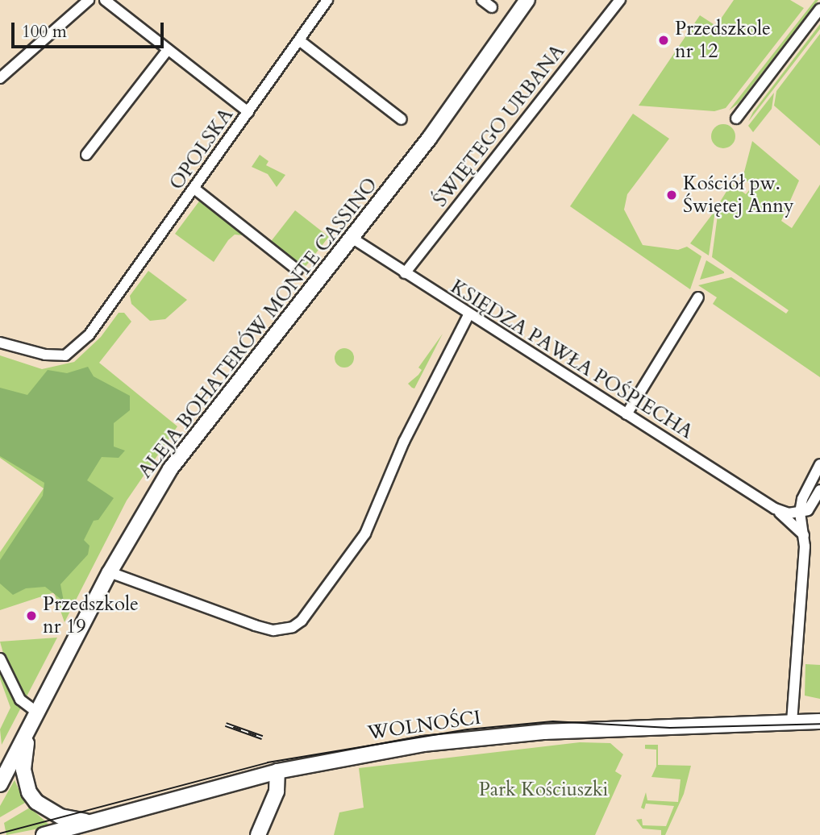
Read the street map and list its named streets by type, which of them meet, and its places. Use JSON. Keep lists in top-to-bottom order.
{
  "streets": {
    "street": [
      "ŚWIĘTEGO URBANA",
      "OPOLSKA",
      "ALEJA BOHATERÓW MONTE CASSINO",
      "KSIĘDZA PAWŁA POŚPIECHA",
      "WOLNOŚCI"
    ]
  },
  "crossings": [
    ["ŚWIĘTEGO URBANA", "KSIĘDZA PAWŁA POŚPIECHA"],
    ["ALEJA BOHATERÓW MONTE CASSINO", "KSIĘDZA PAWŁA POŚPIECHA"],
    ["ALEJA BOHATERÓW MONTE CASSINO", "WOLNOŚCI"]
  ],
  "parks": ["Park Kościuszki"],
  "places": ["Przedszkole nr 12", "Kościół pw. Świętej Anny", "Przedszkole nr 19"],
  "scale_bar": "100 m"
}
